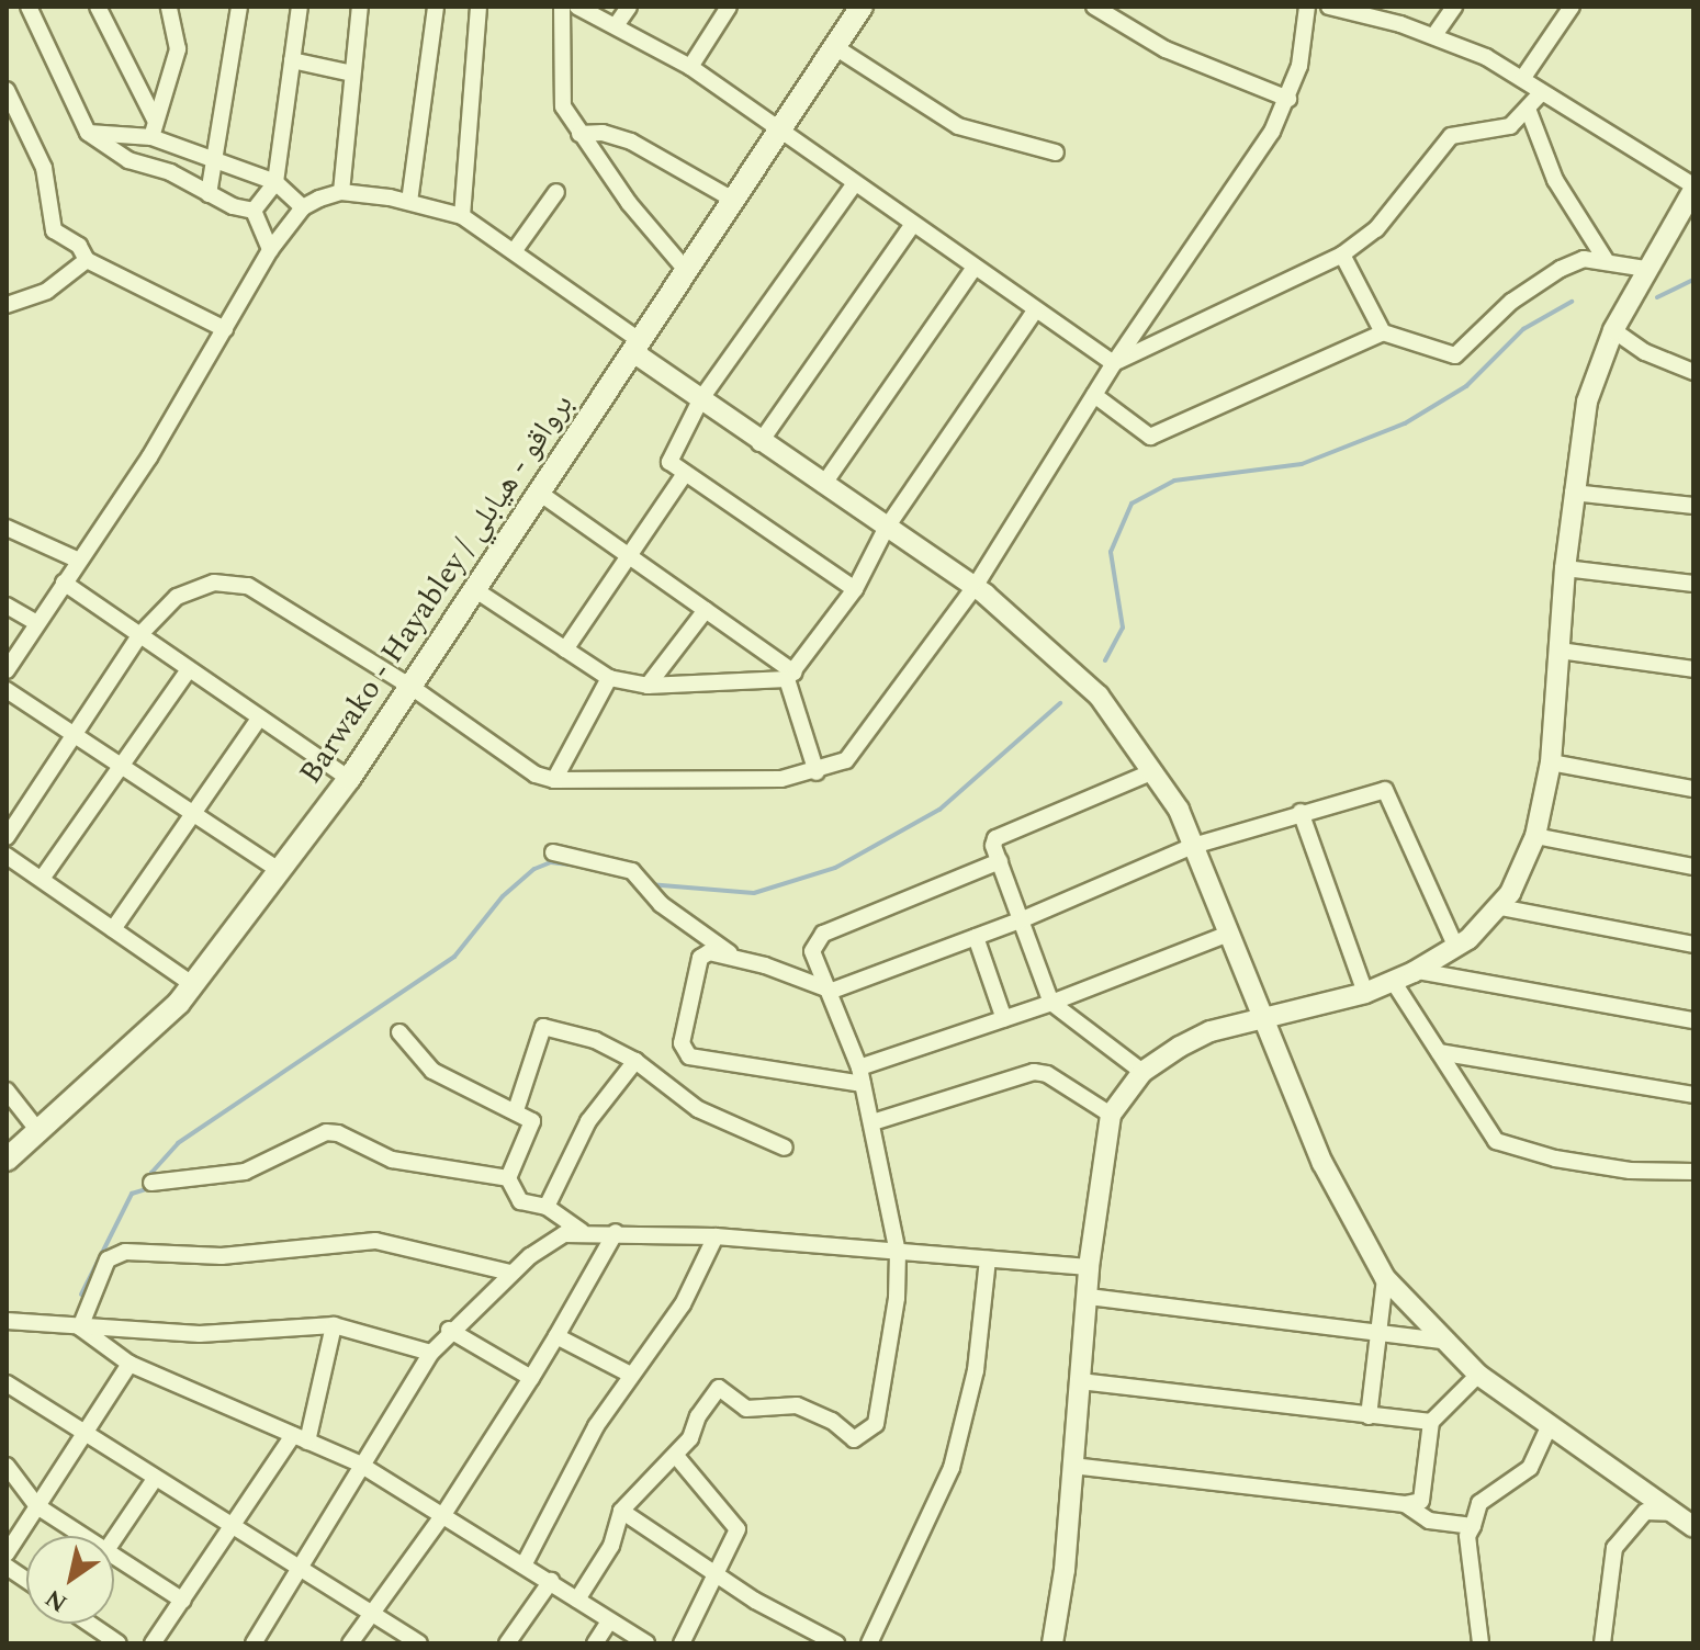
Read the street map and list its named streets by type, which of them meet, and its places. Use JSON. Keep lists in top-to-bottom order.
{
  "streets": {
    "main road": ["Barwako - Hayabley / برواقو - هيابلي"]
  },
  "north": "bottom left"
}
